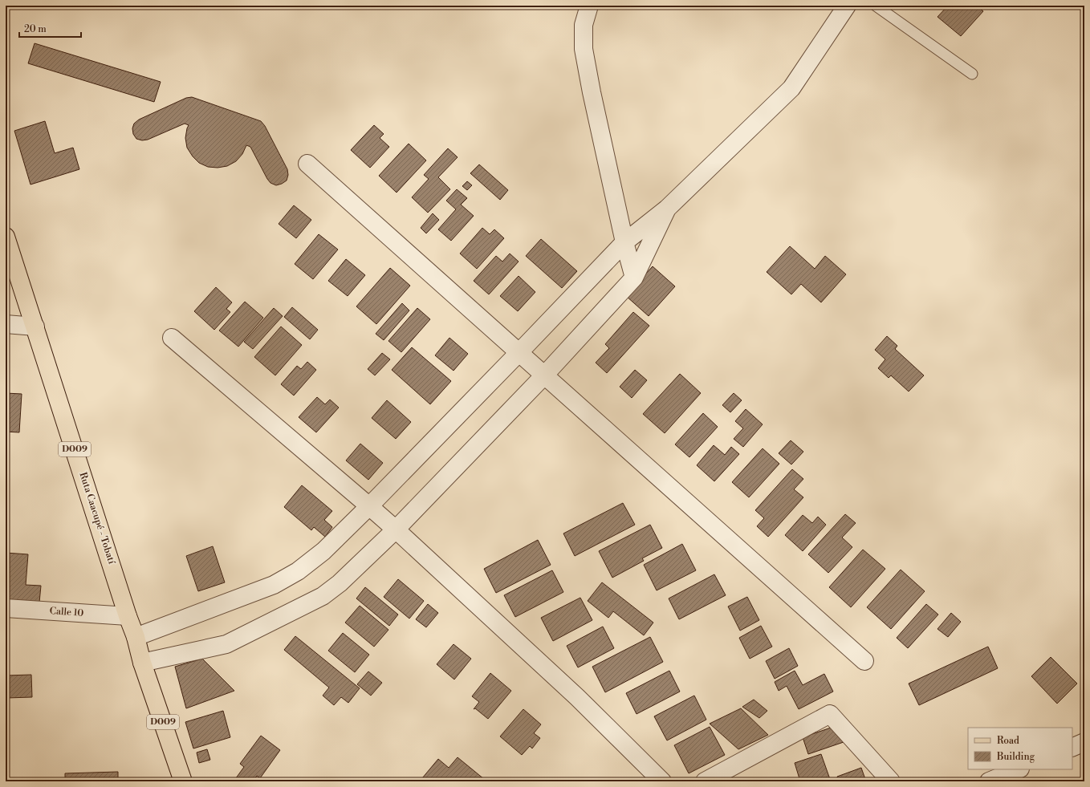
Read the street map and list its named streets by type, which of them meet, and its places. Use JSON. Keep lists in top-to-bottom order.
{
  "streets": {
    "main road": ["D009", "Ruta Caacupé - Tobatí"],
    "street": ["Calle 10"]
  },
  "crossings": [
    ["Ruta Caacupé - Tobatí", "Calle 10"]
  ],
  "legend": ["Road", "Building"],
  "scale_bar": "20 m"
}
